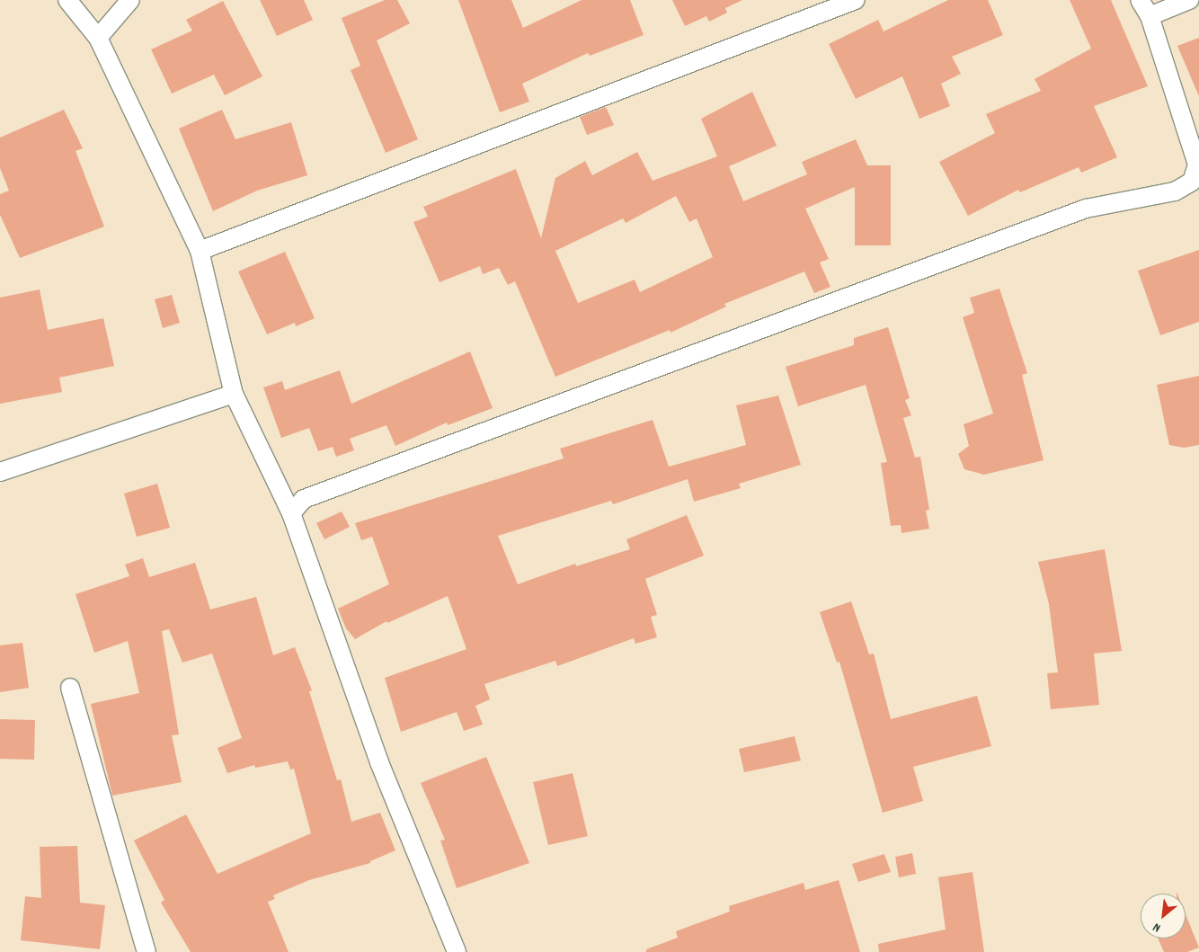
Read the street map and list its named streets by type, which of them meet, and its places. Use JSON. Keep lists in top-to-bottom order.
{
  "north": "bottom left"
}
